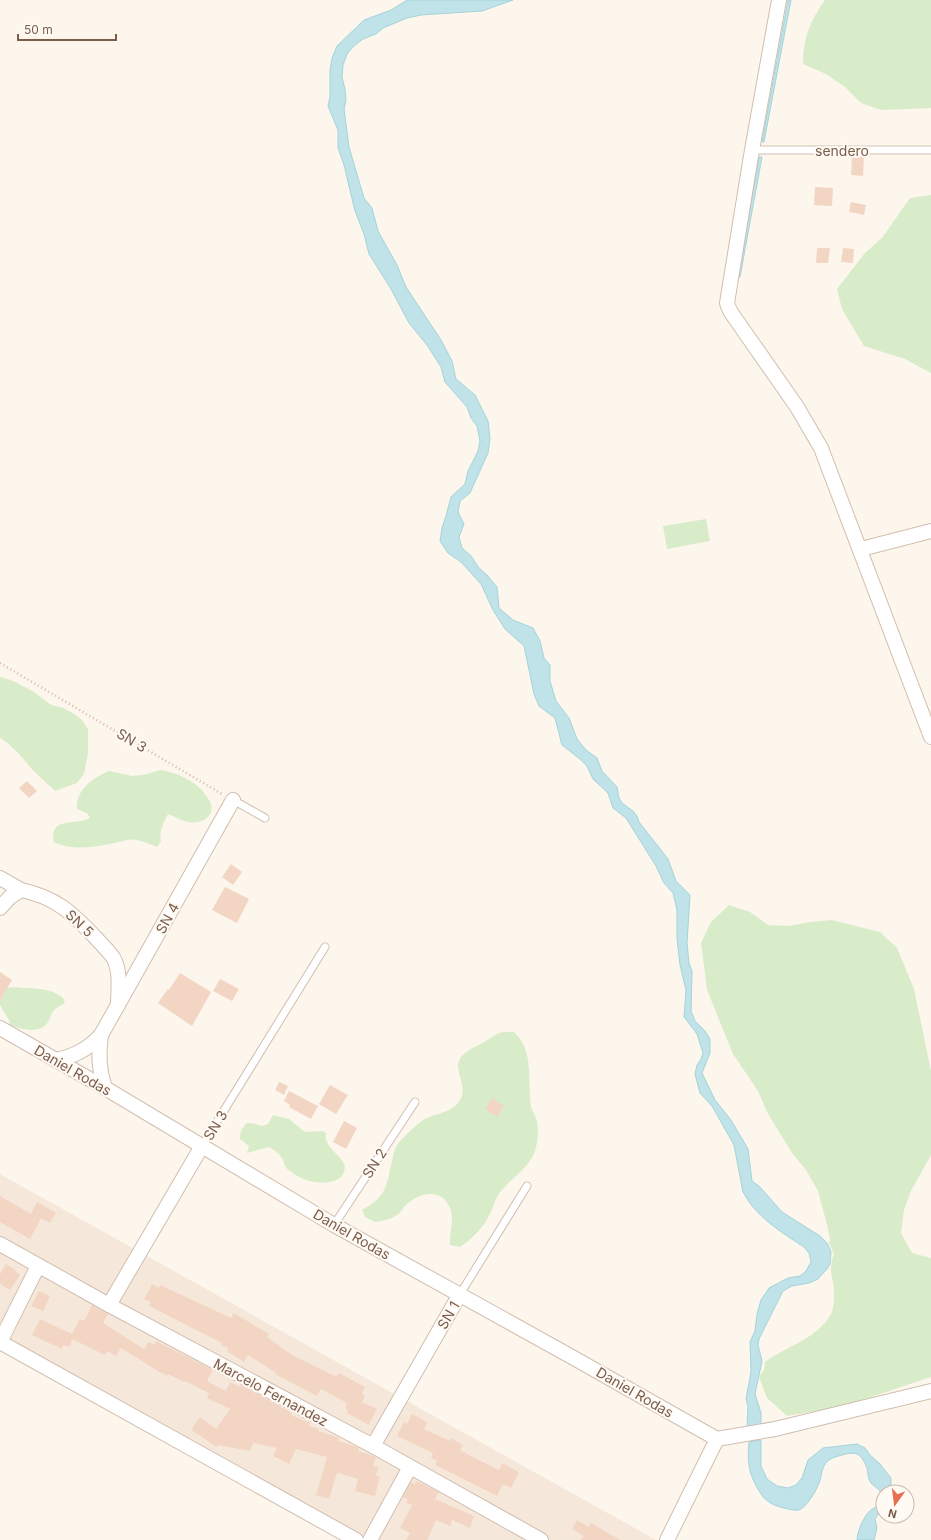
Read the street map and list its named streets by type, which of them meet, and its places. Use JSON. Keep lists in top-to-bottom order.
{
  "streets": {
    "street": [
      "SN 3",
      "SN 4",
      "SN 5",
      "Daniel Rodas",
      "SN 1",
      "Marcelo Fernandez"
    ],
    "lane": ["sendero", "SN 2"]
  },
  "crossings": [
    ["SN 3", "SN 4"],
    ["SN 3", "Daniel Rodas"],
    ["SN 3", "Marcelo Fernandez"],
    ["SN 4", "SN 5"],
    ["SN 4", "Daniel Rodas"],
    ["Daniel Rodas", "SN 2"],
    ["Daniel Rodas", "SN 1"],
    ["SN 1", "Marcelo Fernandez"]
  ],
  "scale_bar": "50 m",
  "north": "bottom"
}
